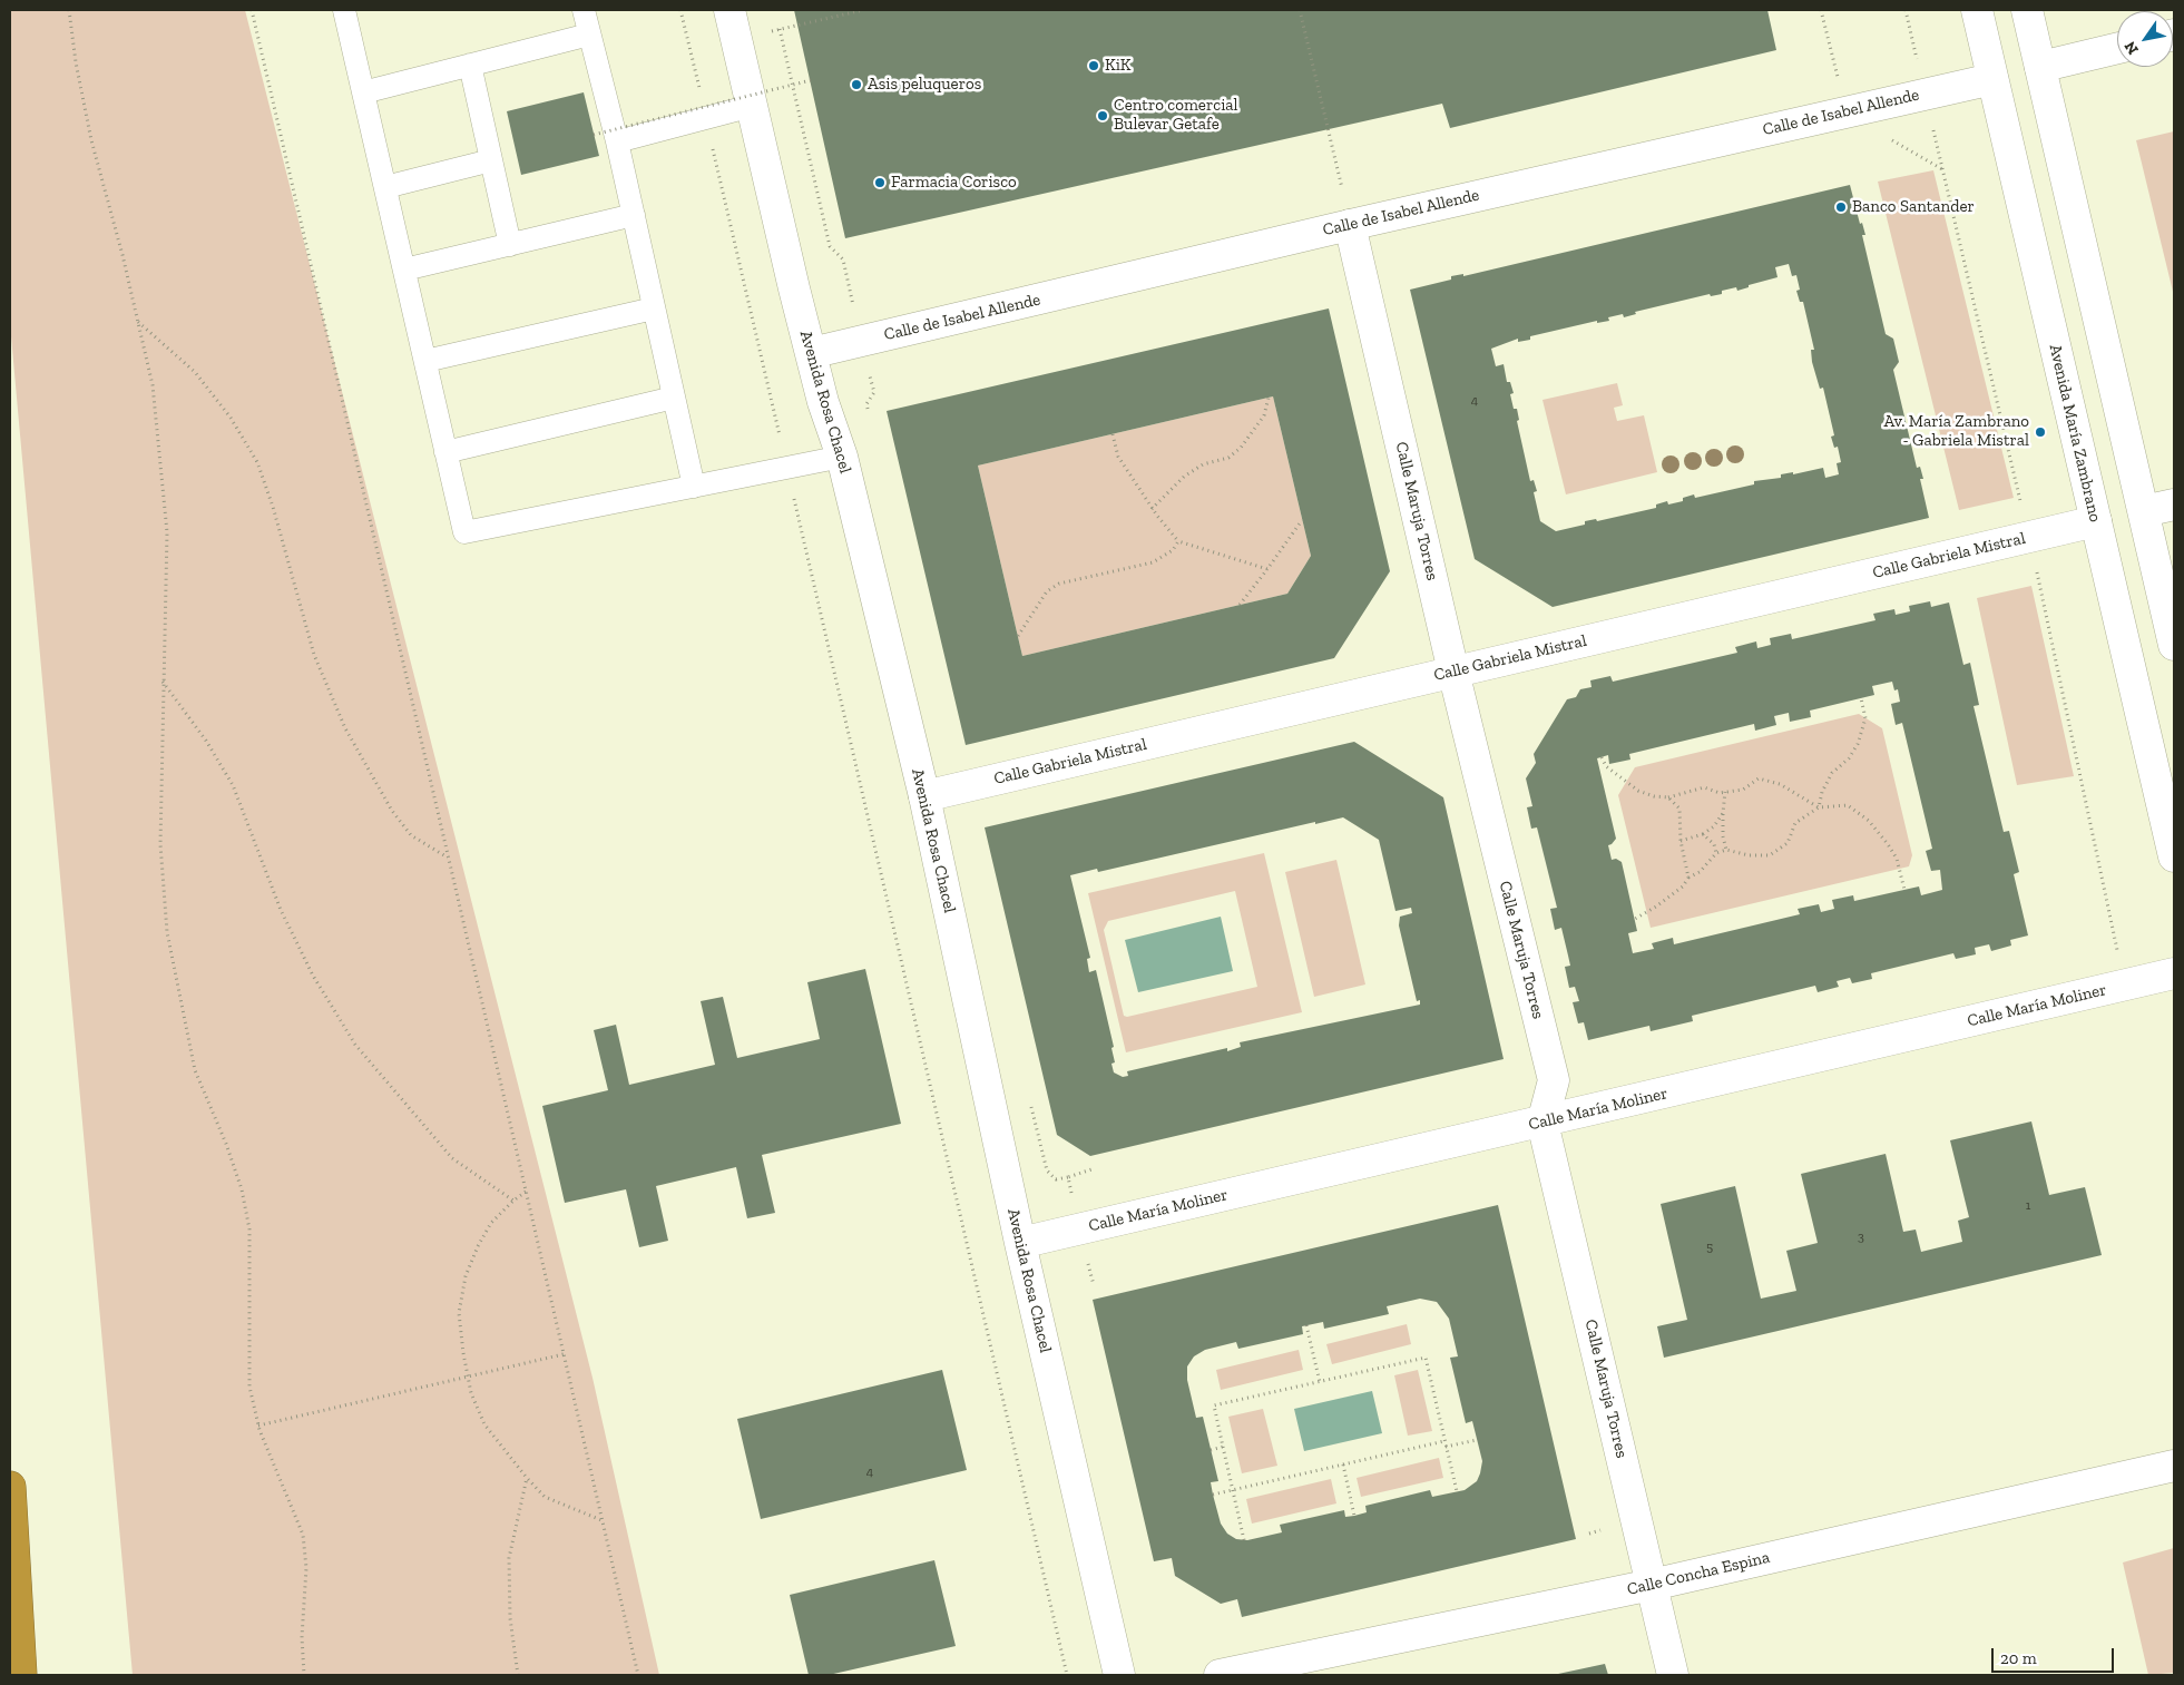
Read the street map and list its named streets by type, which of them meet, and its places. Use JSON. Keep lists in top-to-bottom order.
{
  "streets": {
    "street": [
      "Calle de Isabel Allende",
      "Avenida Rosa Chacel",
      "Avenida María Zambrano",
      "Calle Maruja Torres",
      "Calle Gabriela Mistral",
      "Calle María Moliner",
      "Calle Concha Espina"
    ]
  },
  "crossings": [
    ["Calle de Isabel Allende", "Avenida Rosa Chacel"],
    ["Calle de Isabel Allende", "Avenida María Zambrano"],
    ["Calle de Isabel Allende", "Calle Maruja Torres"],
    ["Avenida Rosa Chacel", "Calle Gabriela Mistral"],
    ["Avenida Rosa Chacel", "Calle María Moliner"],
    ["Avenida María Zambrano", "Calle Gabriela Mistral"],
    ["Calle Maruja Torres", "Calle Gabriela Mistral"],
    ["Calle Maruja Torres", "Calle María Moliner"],
    ["Calle Maruja Torres", "Calle Concha Espina"]
  ],
  "places": [
    "KiK",
    "Asis peluqueros",
    "Centro comercial Bulevar Getafe",
    "Farmacia Corisco",
    "Banco Santander",
    "Av. María Zambrano - Gabriela Mistral"
  ],
  "house_numbers": [
    "4",
    "1",
    "3",
    "5",
    "4"
  ],
  "scale_bar": "20 m",
  "north": "bottom left"
}
